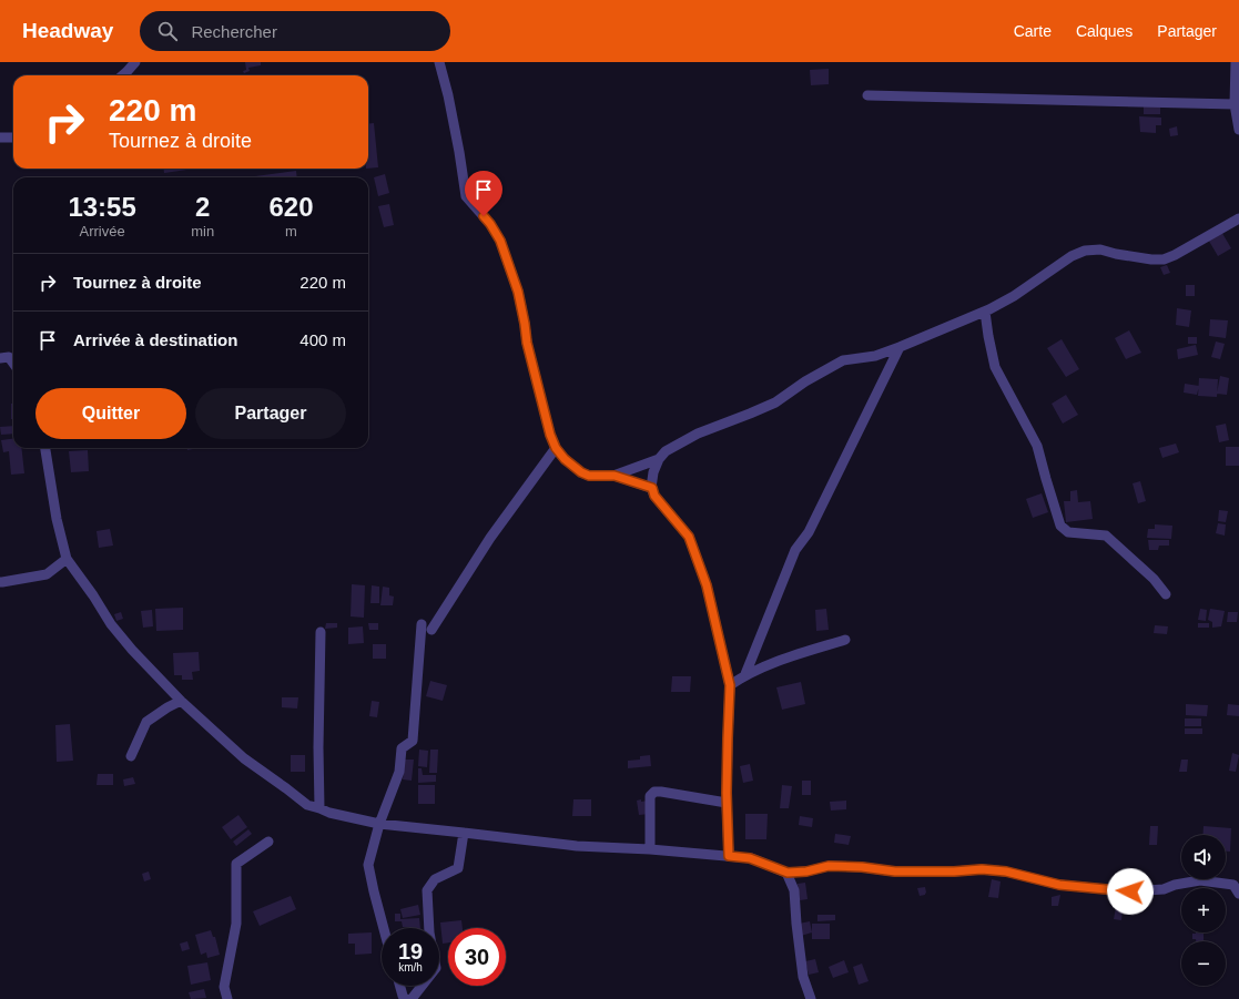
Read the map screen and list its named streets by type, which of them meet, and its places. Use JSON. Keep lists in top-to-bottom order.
{
  "page": {
    "header": "Headway",
    "search": "Rechercher",
    "nav": ["Carte", "Calques", "Partager"],
    "turn": ["220 m", "Tournez à droite"],
    "eta": [
      "13:55",
      "Arrivée",
      "2",
      "min",
      "620",
      "m"
    ],
    "list": [
      {
        "name": "Tournez à droite",
        "value": "220 m"
      },
      {
        "name": "Arrivée à destination",
        "value": "400 m"
      }
    ],
    "buttons": ["Quitter", "Partager"],
    "map_buttons": ["+", "−"],
    "speed": "19 km/h",
    "limit": "30"
  }
}
